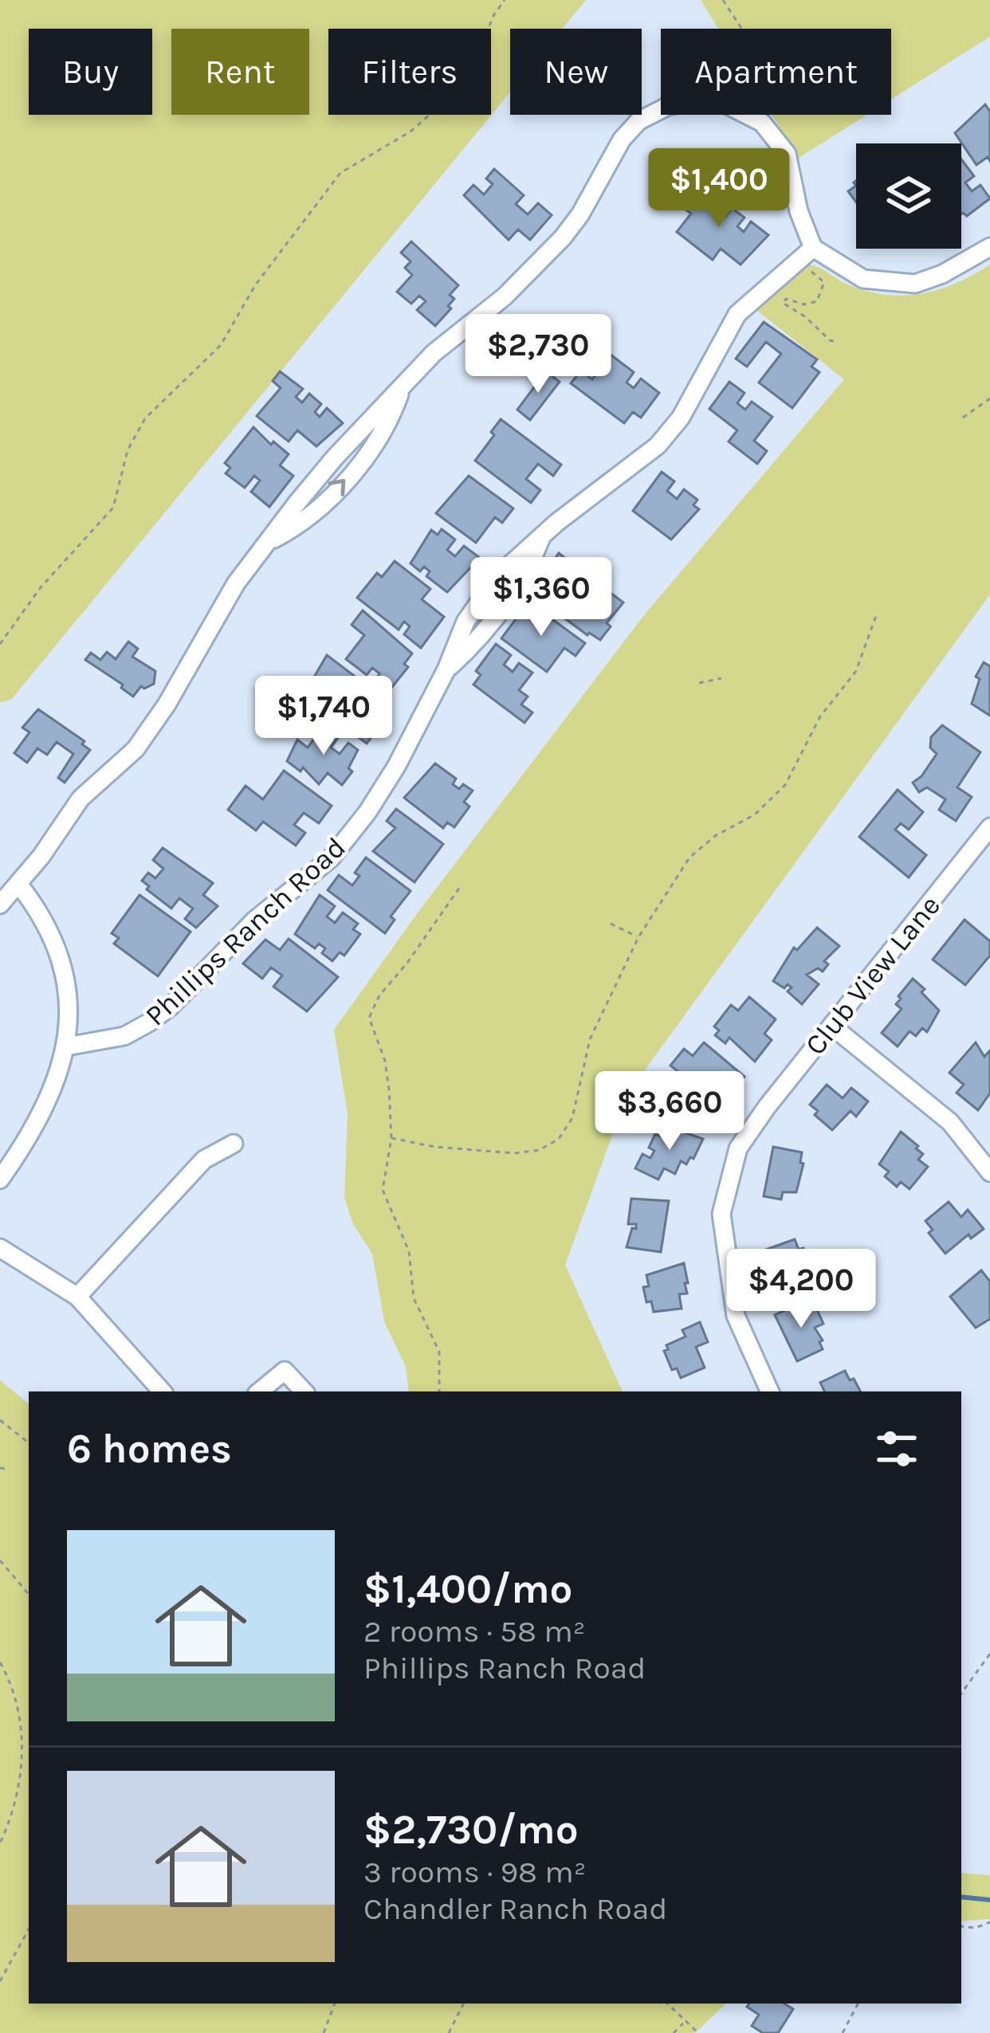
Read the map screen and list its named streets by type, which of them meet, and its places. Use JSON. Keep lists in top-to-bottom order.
{
  "streets": {
    "street": ["Phillips Ranch Road", "Club View Lane"]
  },
  "page": {
    "chip": [
      "Buy",
      "Rent",
      "Filters",
      "New",
      "Apartment"
    ],
    "price": [
      "$1,400",
      "$2,730",
      "$1,360",
      "$1,740",
      "$3,660",
      "$4,200"
    ],
    "heading": "6 homes",
    "list": [
      {
        "name": "$1,400/mo",
        "note": "2 rooms · 58 m² · Phillips Ranch Road"
      },
      {
        "name": "$2,730/mo",
        "note": "3 rooms · 98 m² · Chandler Ranch Road"
      }
    ]
  }
}
